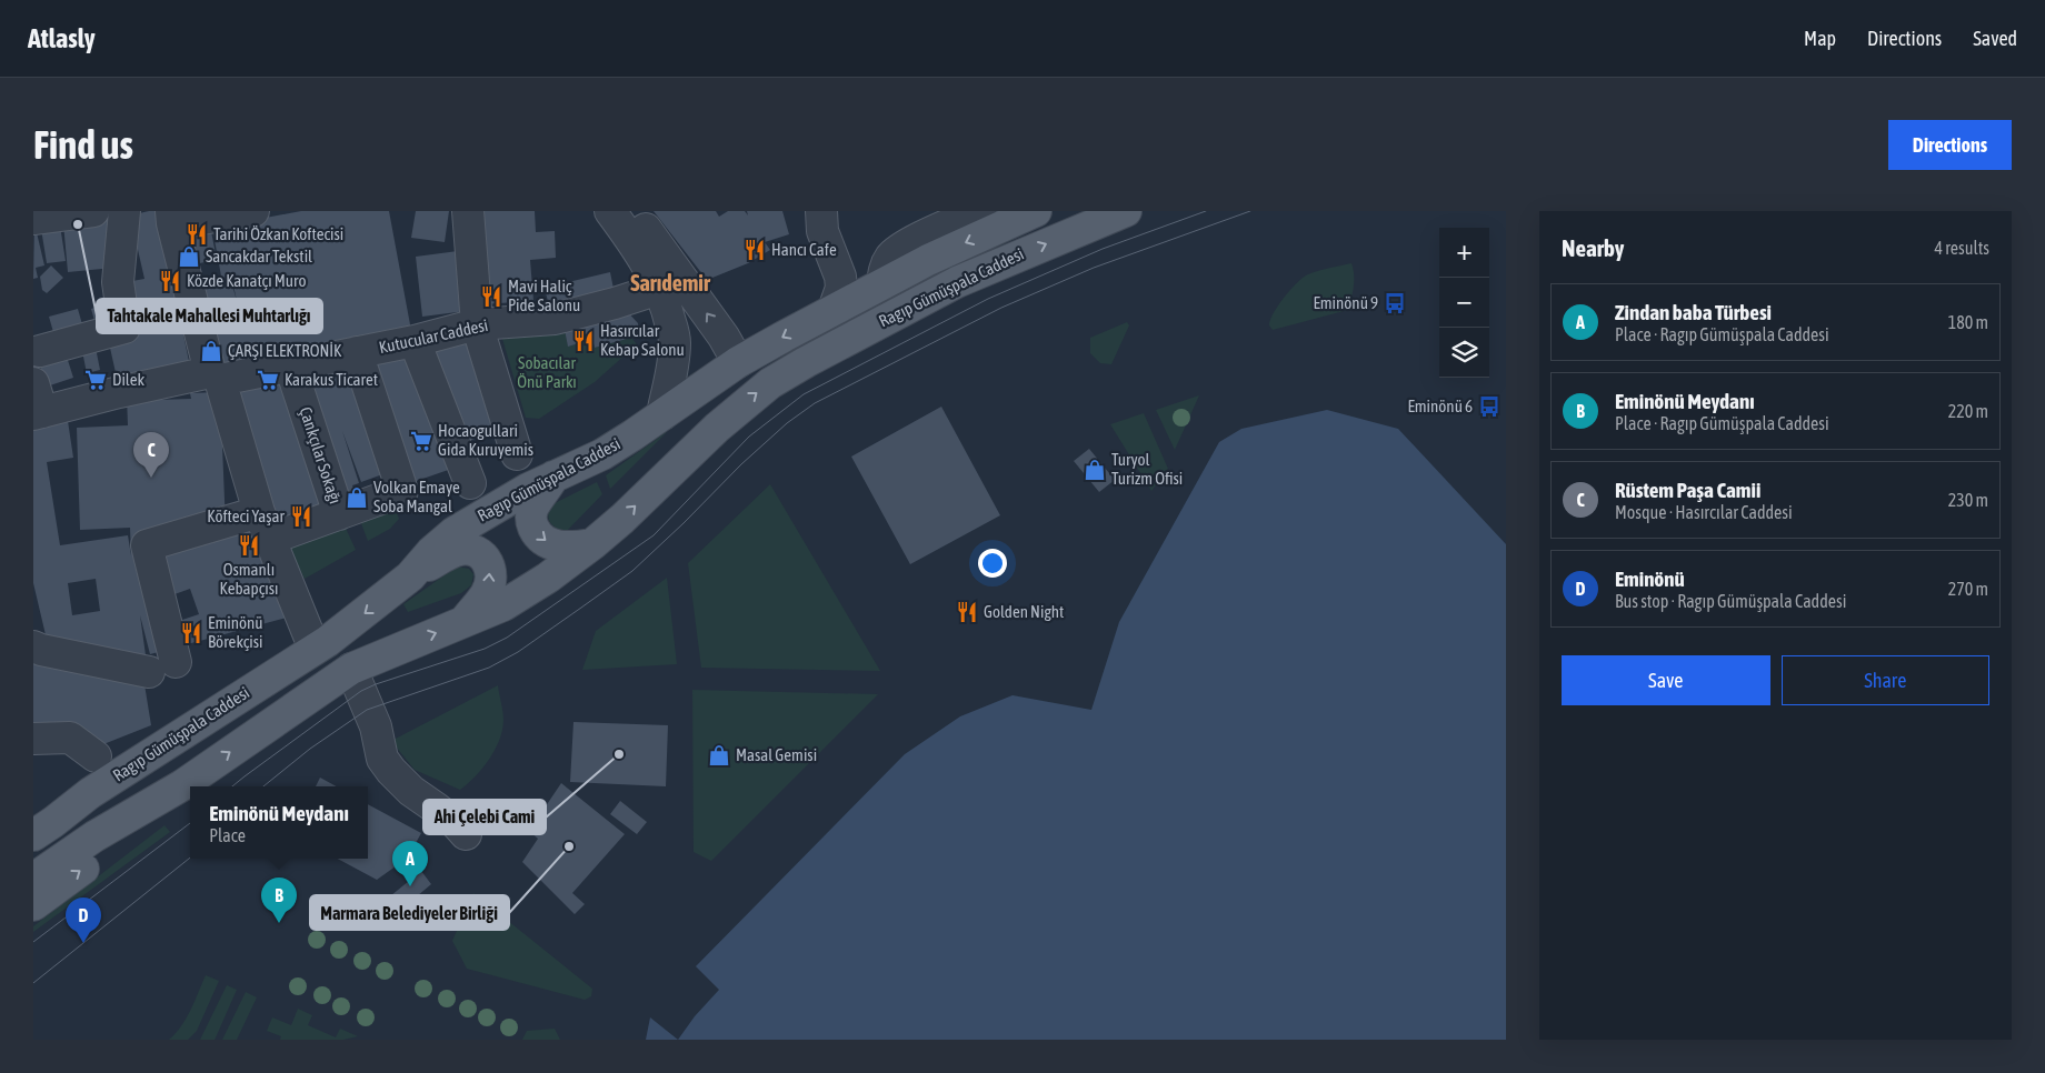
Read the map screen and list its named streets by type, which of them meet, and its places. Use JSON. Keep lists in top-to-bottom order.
{
  "streets": {
    "main road": ["Ragıp Gümüşpala Caddesi"],
    "street": ["Kutucular Caddesi", "Çankçılar Sokağı"]
  },
  "crossings": [
    ["Kutucular Caddesi", "Çankçılar Sokağı"]
  ],
  "districts": ["Sarıdemir"],
  "parks": ["Sobacılar Önü Parkı"],
  "places": {
    "other": ["Tahtakale Mahallesi Muhtarlığı", "Ahi Çelebi Cami", "Marmara Belediyeler Birliği"],
    "restaurant": [
      "Tarihi Özkan Koftecisi",
      "Hancı Cafe",
      "Közde Kanatçı Muro",
      "Mavi Haliç Pide Salonu",
      "Hasırcılar Kebap Salonu",
      "Köfteci Yaşar",
      "Osmanlı Kebapçısı",
      "Golden Night",
      "Eminönü Börekçisi"
    ],
    "shop": [
      "Sancakdar Tekstil",
      "ÇARŞI ELEKTRONİK",
      "Turyol Turizm Ofisi",
      "Volkan Emaye Soba Mangal",
      "Masal Gemisi"
    ],
    "bus stop": ["Eminönü 9", "Eminönü 6"],
    "supermarket": ["Dilek", "Karakus Ticaret", "Hocaogullari Gida Kuruyemis"]
  },
  "page": {
    "header": "Atlasly",
    "nav": ["Map", "Directions", "Saved"],
    "buttons": [
      "Directions",
      ["Save", "Share"]
    ],
    "title": "Find us",
    "heading": ["Nearby", "4 results"],
    "map_buttons": ["+", "−"],
    "list": [
      {
        "mark": "A",
        "name": "Zindan baba Türbesi",
        "note": "Place · Ragıp Gümüşpala Caddesi",
        "value": "180 m"
      },
      {
        "mark": "B",
        "name": "Eminönü Meydanı",
        "note": "Place · Ragıp Gümüşpala Caddesi",
        "value": "220 m"
      },
      {
        "mark": "C",
        "name": "Rüstem Paşa Camii",
        "note": "Mosque · Hasırcılar Caddesi",
        "value": "230 m"
      },
      {
        "mark": "D",
        "name": "Eminönü",
        "note": "Bus stop · Ragıp Gümüşpala Caddesi",
        "value": "270 m"
      }
    ],
    "pins": [
      "C",
      "A",
      "B",
      "D"
    ],
    "popup": ["Eminönü Meydanı", "Place"]
  }
}
